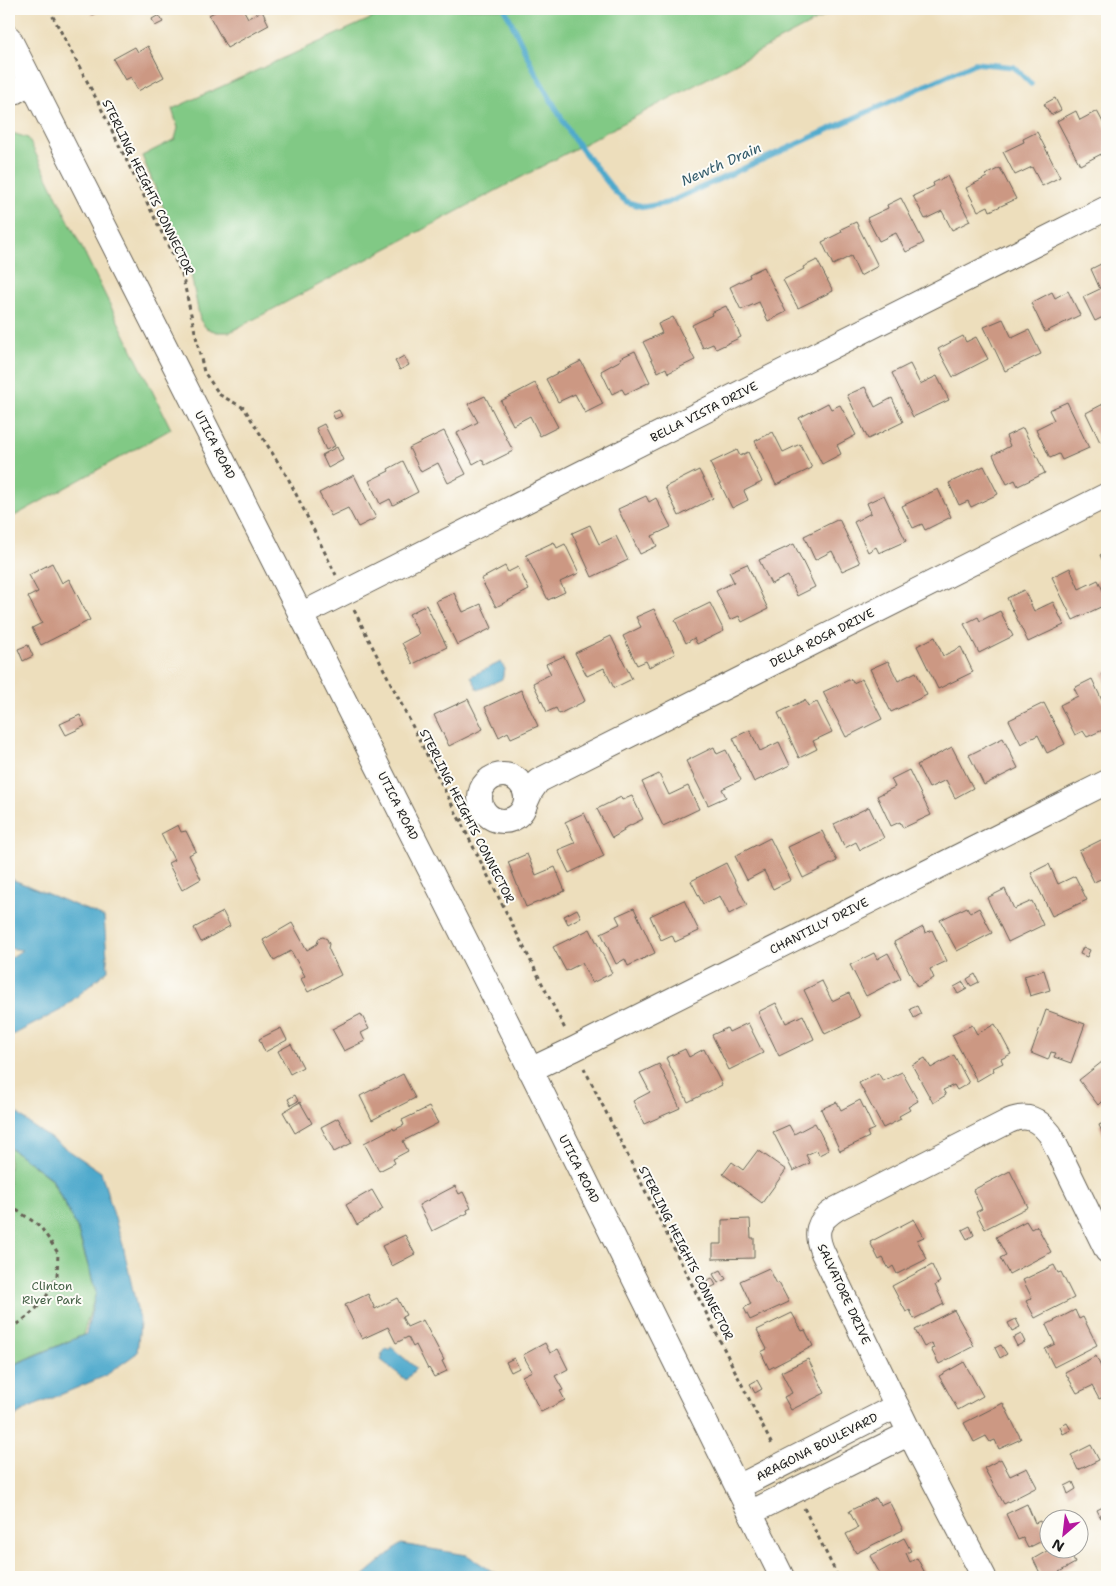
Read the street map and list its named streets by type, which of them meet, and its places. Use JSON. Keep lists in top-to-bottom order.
{
  "streets": {
    "street": [
      "BELLA VISTA DRIVE",
      "UTICA ROAD",
      "DELLA ROSA DRIVE",
      "CHANTILLY DRIVE",
      "SALVATORE DRIVE",
      "ARAGONA BOULEVARD"
    ],
    "path": ["STERLING HEIGHTS CONNECTOR"]
  },
  "crossings": [
    ["BELLA VISTA DRIVE", "UTICA ROAD"],
    ["UTICA ROAD", "CHANTILLY DRIVE"],
    ["UTICA ROAD", "ARAGONA BOULEVARD"],
    ["SALVATORE DRIVE", "ARAGONA BOULEVARD"]
  ],
  "water": ["Newth Drain"],
  "parks": ["Clinton River Park"],
  "north": "bottom left"
}
